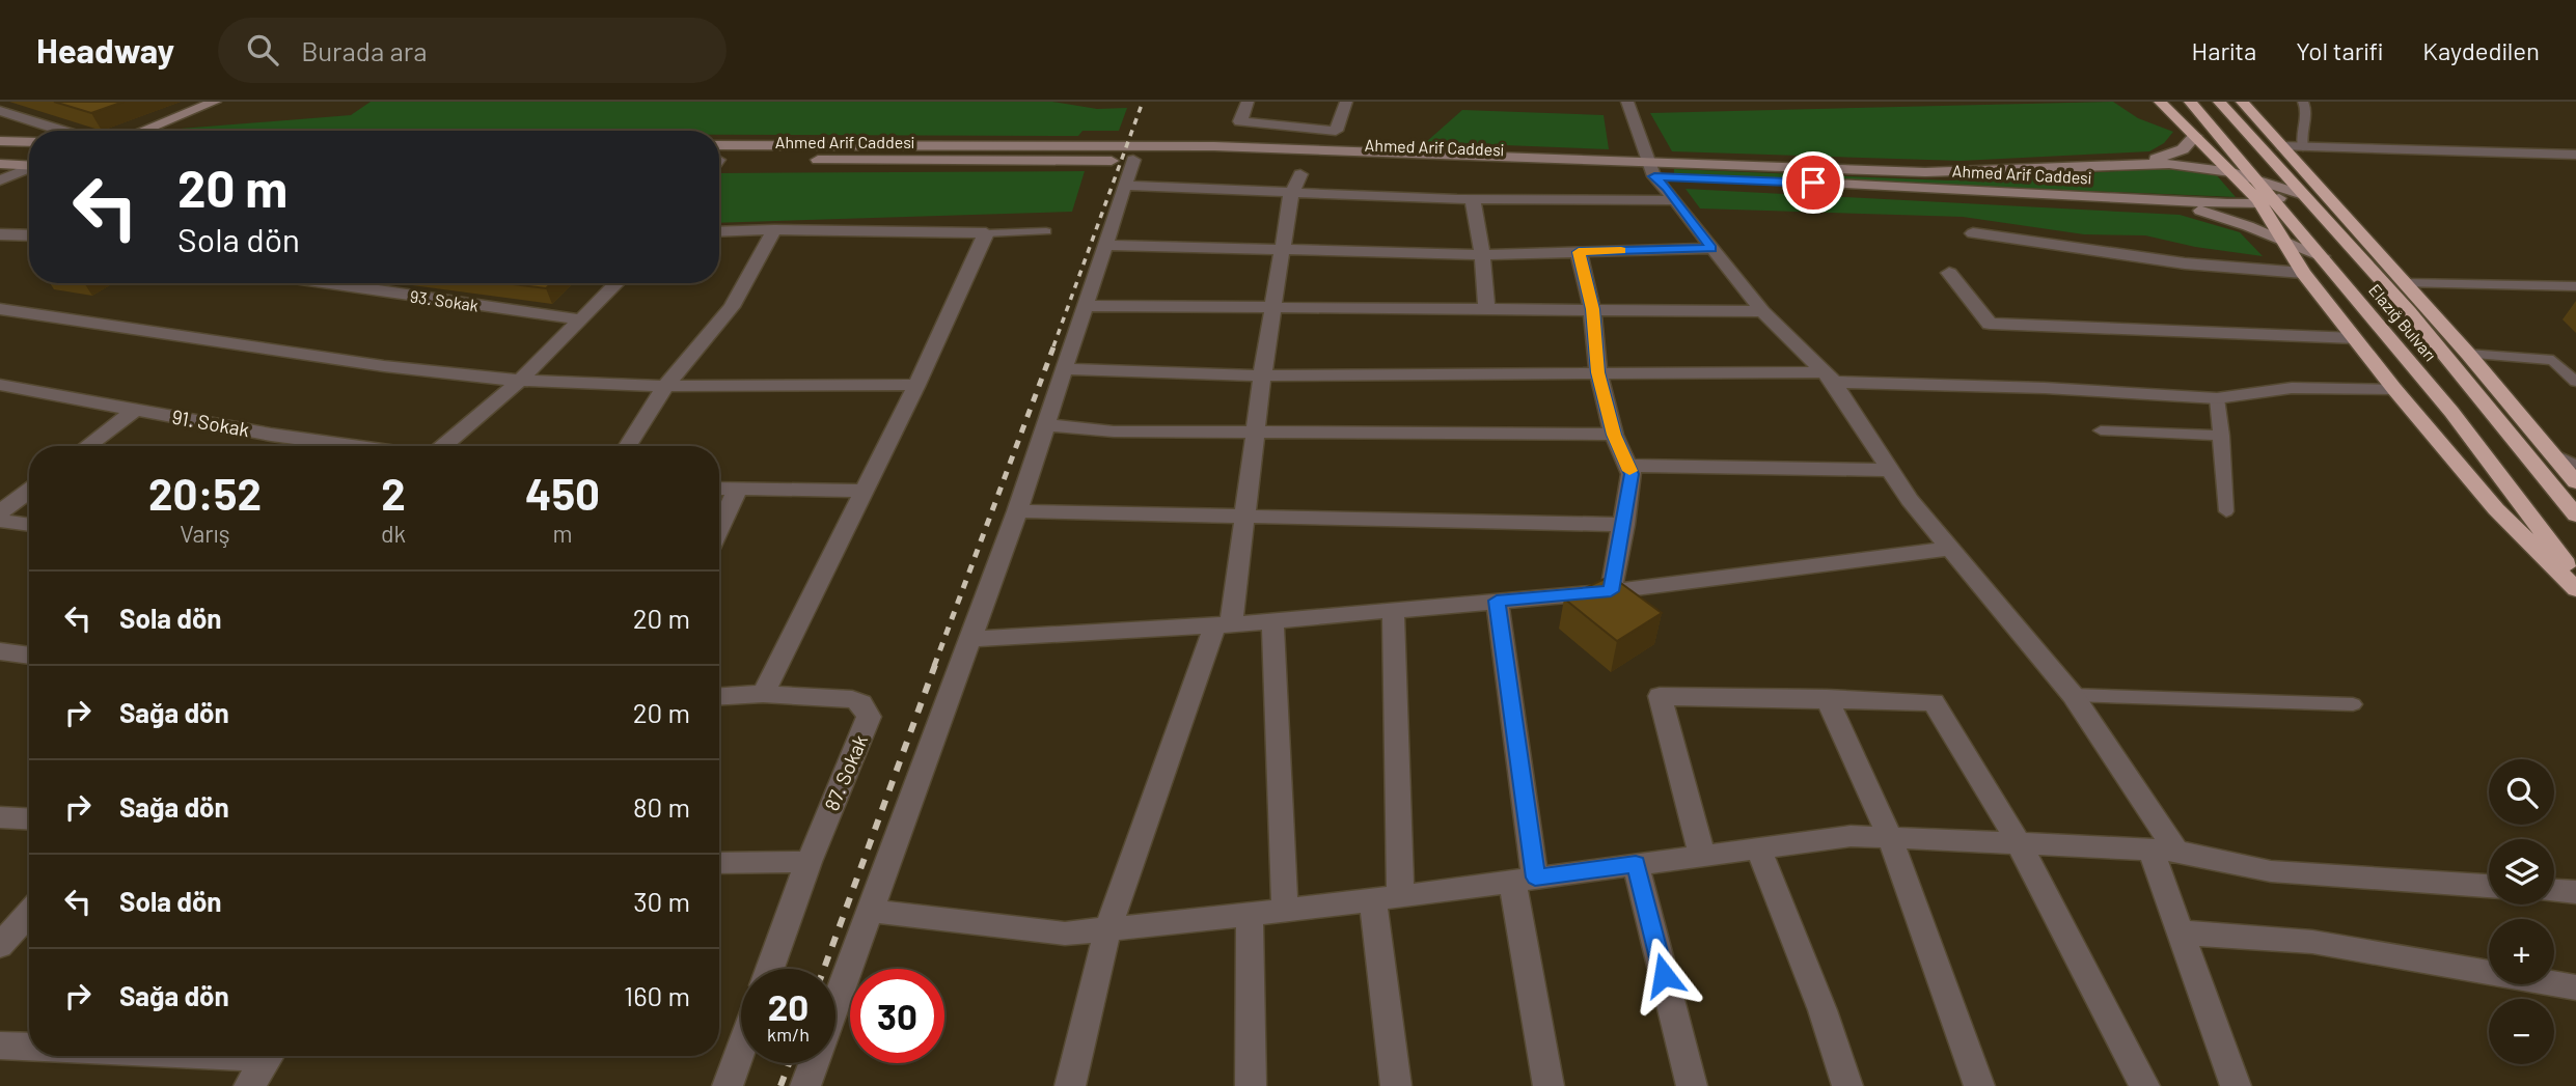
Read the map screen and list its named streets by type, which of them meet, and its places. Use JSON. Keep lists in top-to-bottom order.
{
  "streets": {
    "highway": ["Elazığ Bulvarı"],
    "street": [
      "Ahmed Arif Caddesi",
      "93. Sokak",
      "91. Sokak",
      "87. Sokak"
    ]
  },
  "crossings": [
    ["Ahmed Arif Caddesi", "Elazığ Bulvarı"]
  ],
  "page": {
    "header": "Headway",
    "search": "Burada ara",
    "nav": ["Harita", "Yol tarifi", "Kaydedilen"],
    "turn": ["20 m", "Sola dön"],
    "eta": [
      "20:52",
      "Varış",
      "2",
      "dk",
      "450",
      "m"
    ],
    "list": [
      {
        "name": "Sola dön",
        "value": "20 m"
      },
      {
        "name": "Sağa dön",
        "value": "20 m"
      },
      {
        "name": "Sağa dön",
        "value": "80 m"
      },
      {
        "name": "Sola dön",
        "value": "30 m"
      },
      {
        "name": "Sağa dön",
        "value": "160 m"
      }
    ],
    "map_buttons": ["+", "−"],
    "speed": "20 km/h",
    "limit": "30"
  }
}
